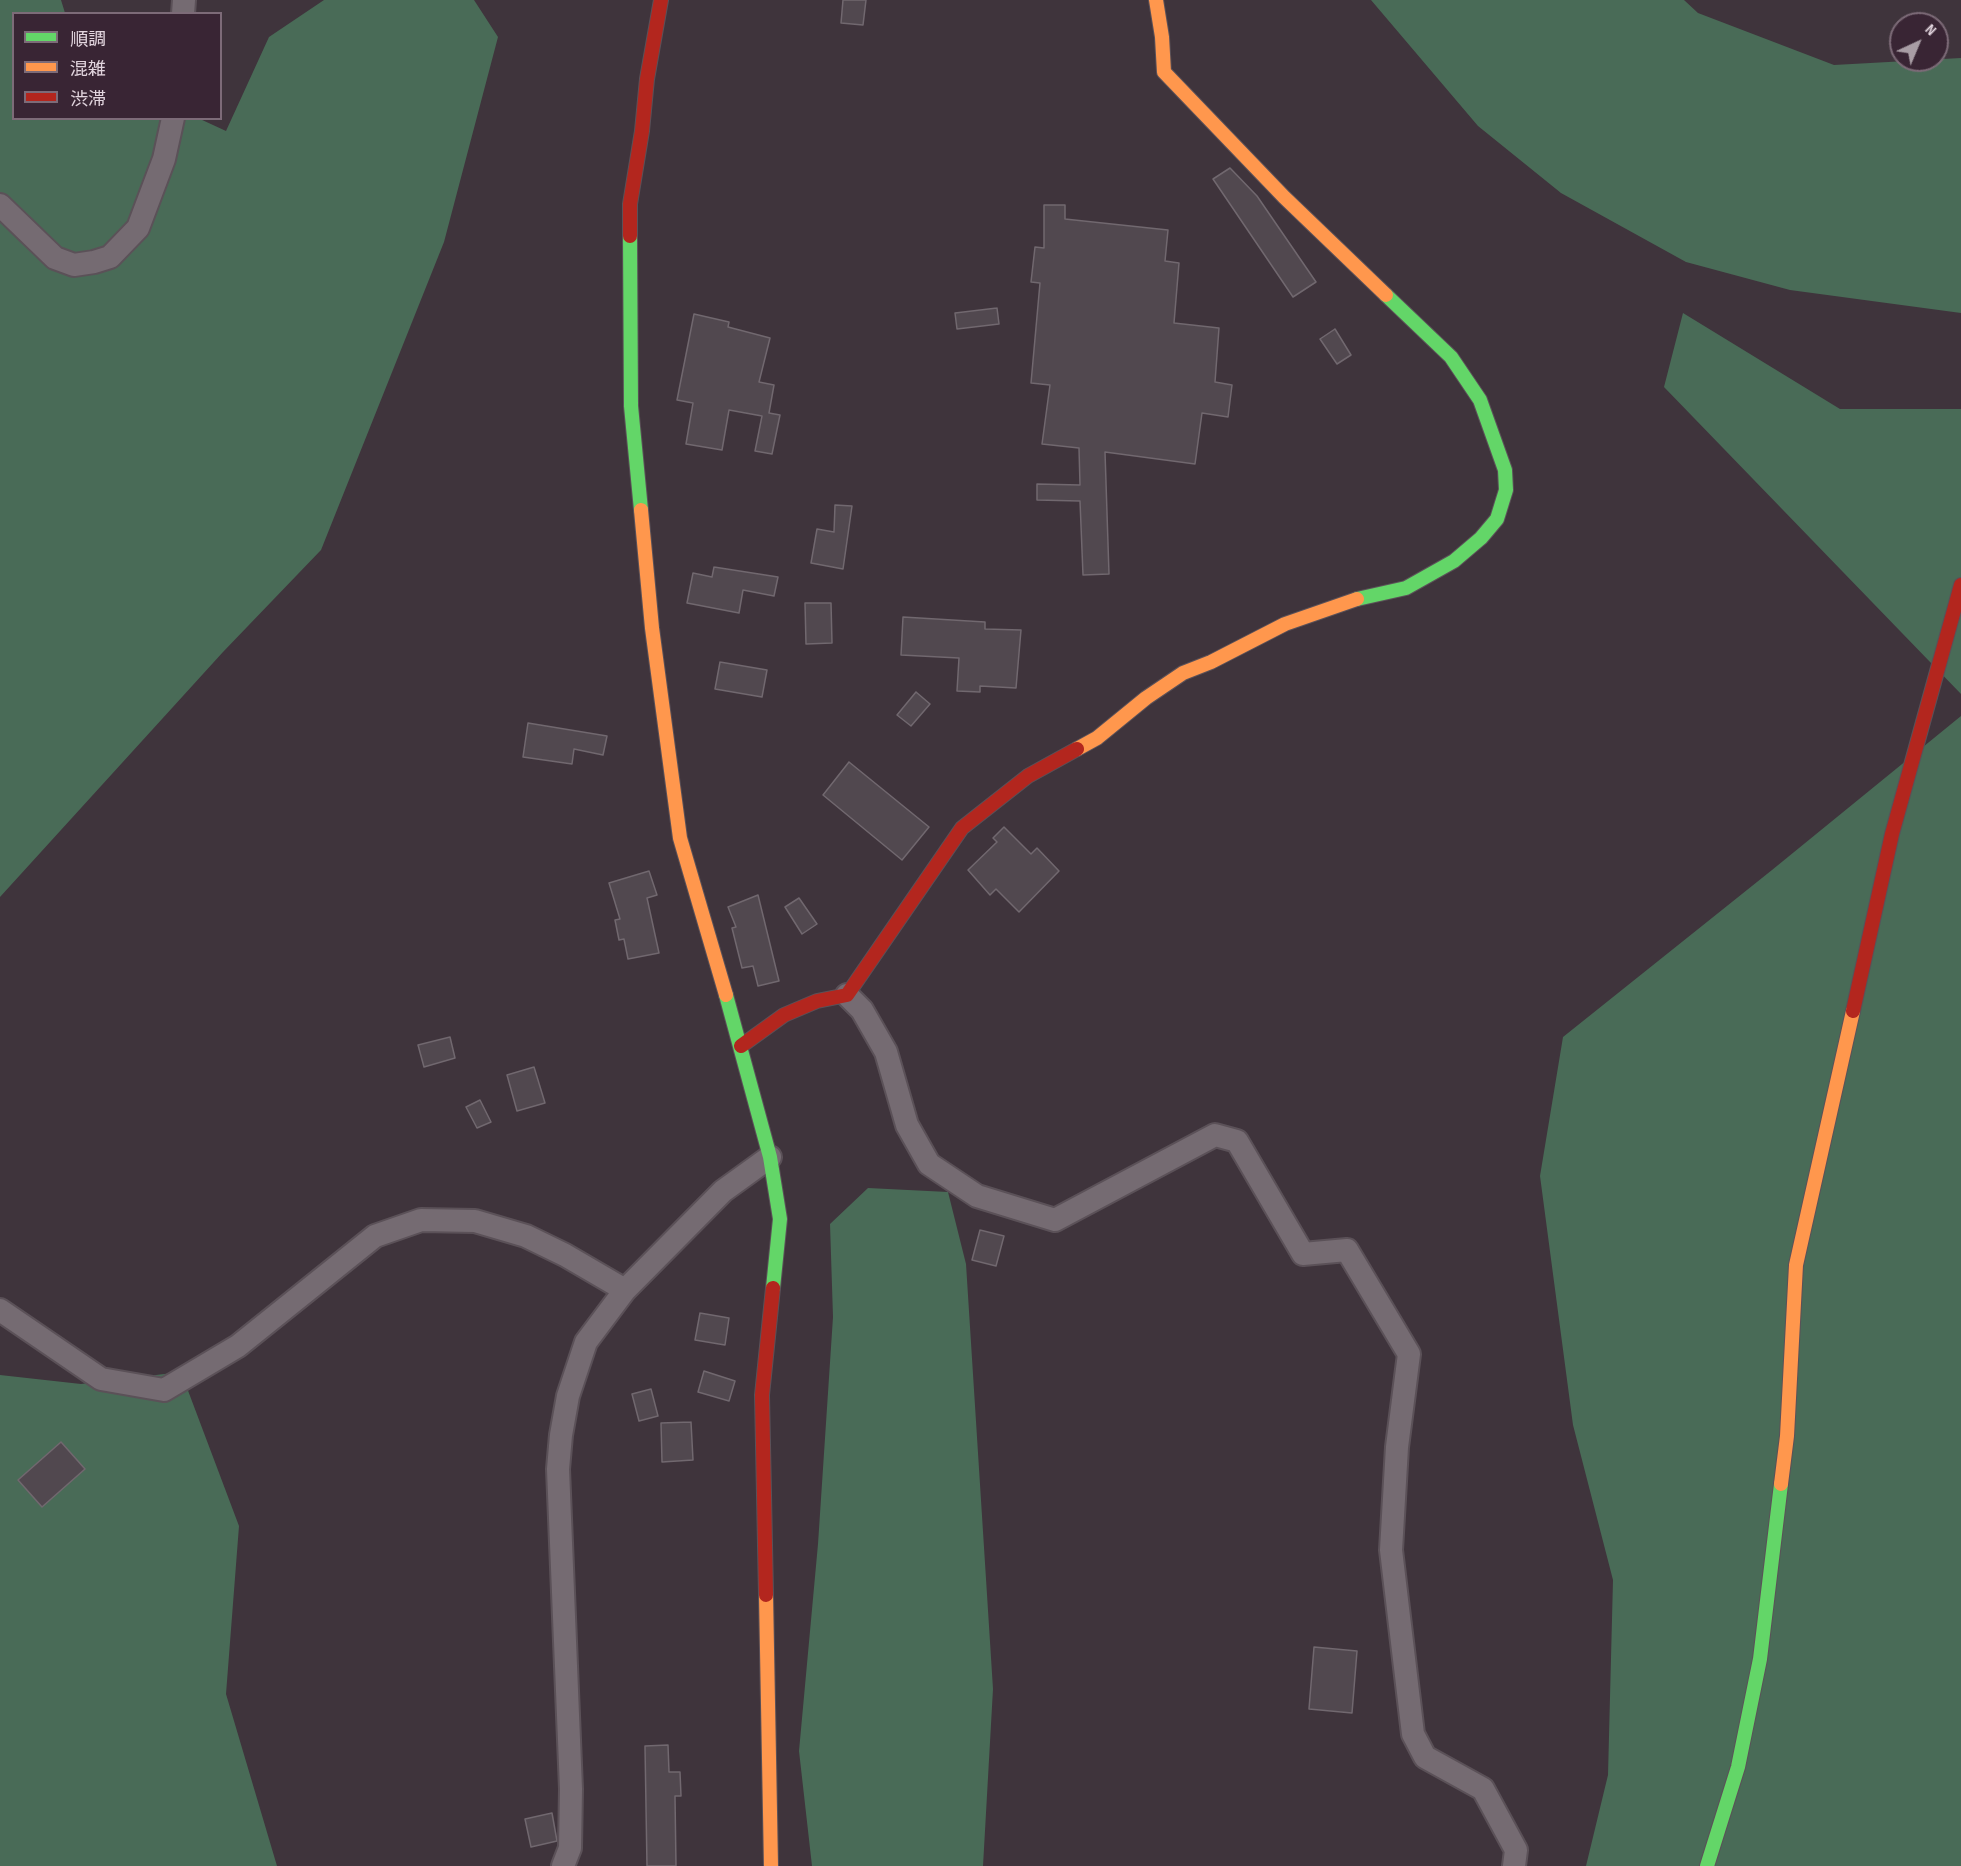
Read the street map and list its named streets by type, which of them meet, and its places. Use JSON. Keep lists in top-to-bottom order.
{
  "legend": ["順調", "混雑", "渋滞"],
  "north": "top right"
}
